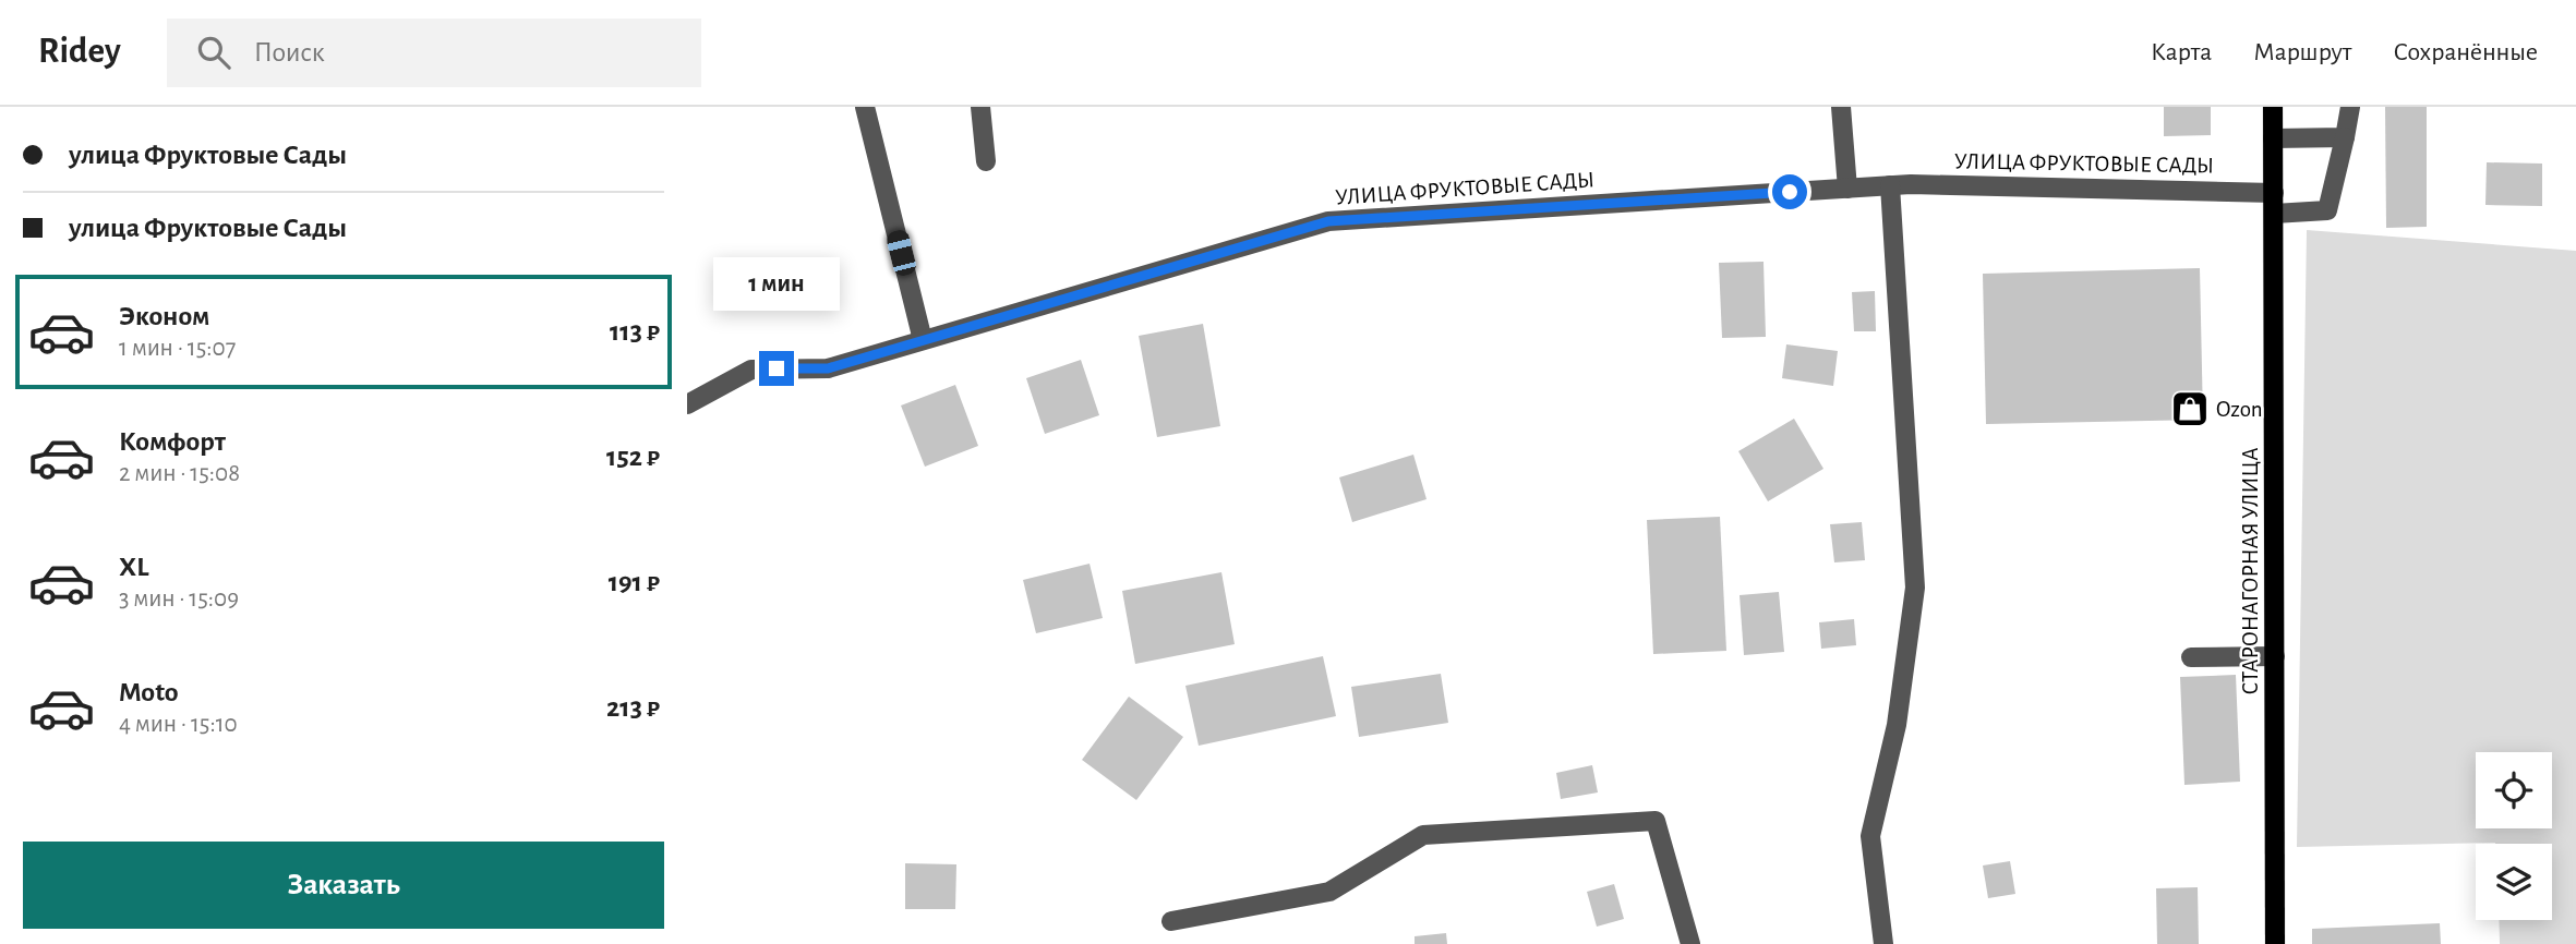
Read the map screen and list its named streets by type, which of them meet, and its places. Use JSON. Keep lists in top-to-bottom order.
{
  "streets": {
    "main road": ["СТАРОНАГОРНАЯ УЛИЦА"],
    "street": ["УЛИЦА ФРУКТОВЫЕ САДЫ"]
  },
  "crossings": [
    ["УЛИЦА ФРУКТОВЫЕ САДЫ", "СТАРОНАГОРНАЯ УЛИЦА"]
  ],
  "places": {
    "shop": ["Ozon"]
  },
  "page": {
    "header": "Ridey",
    "search": "Поиск",
    "nav": ["Карта", "Маршрут", "Сохранённые"],
    "banner": ["улица Фруктовые Сады", "улица Фруктовые Сады"],
    "bubble": "1 мин",
    "list": [
      {
        "name": "Эконом",
        "note": "1 мин · 15:07",
        "value": "113 ₽"
      },
      {
        "name": "Комфорт",
        "note": "2 мин · 15:08",
        "value": "152 ₽"
      },
      {
        "name": "XL",
        "note": "3 мин · 15:09",
        "value": "191 ₽"
      },
      {
        "name": "Moto",
        "note": "4 мин · 15:10",
        "value": "213 ₽"
      }
    ],
    "buttons": "Заказать"
  }
}
